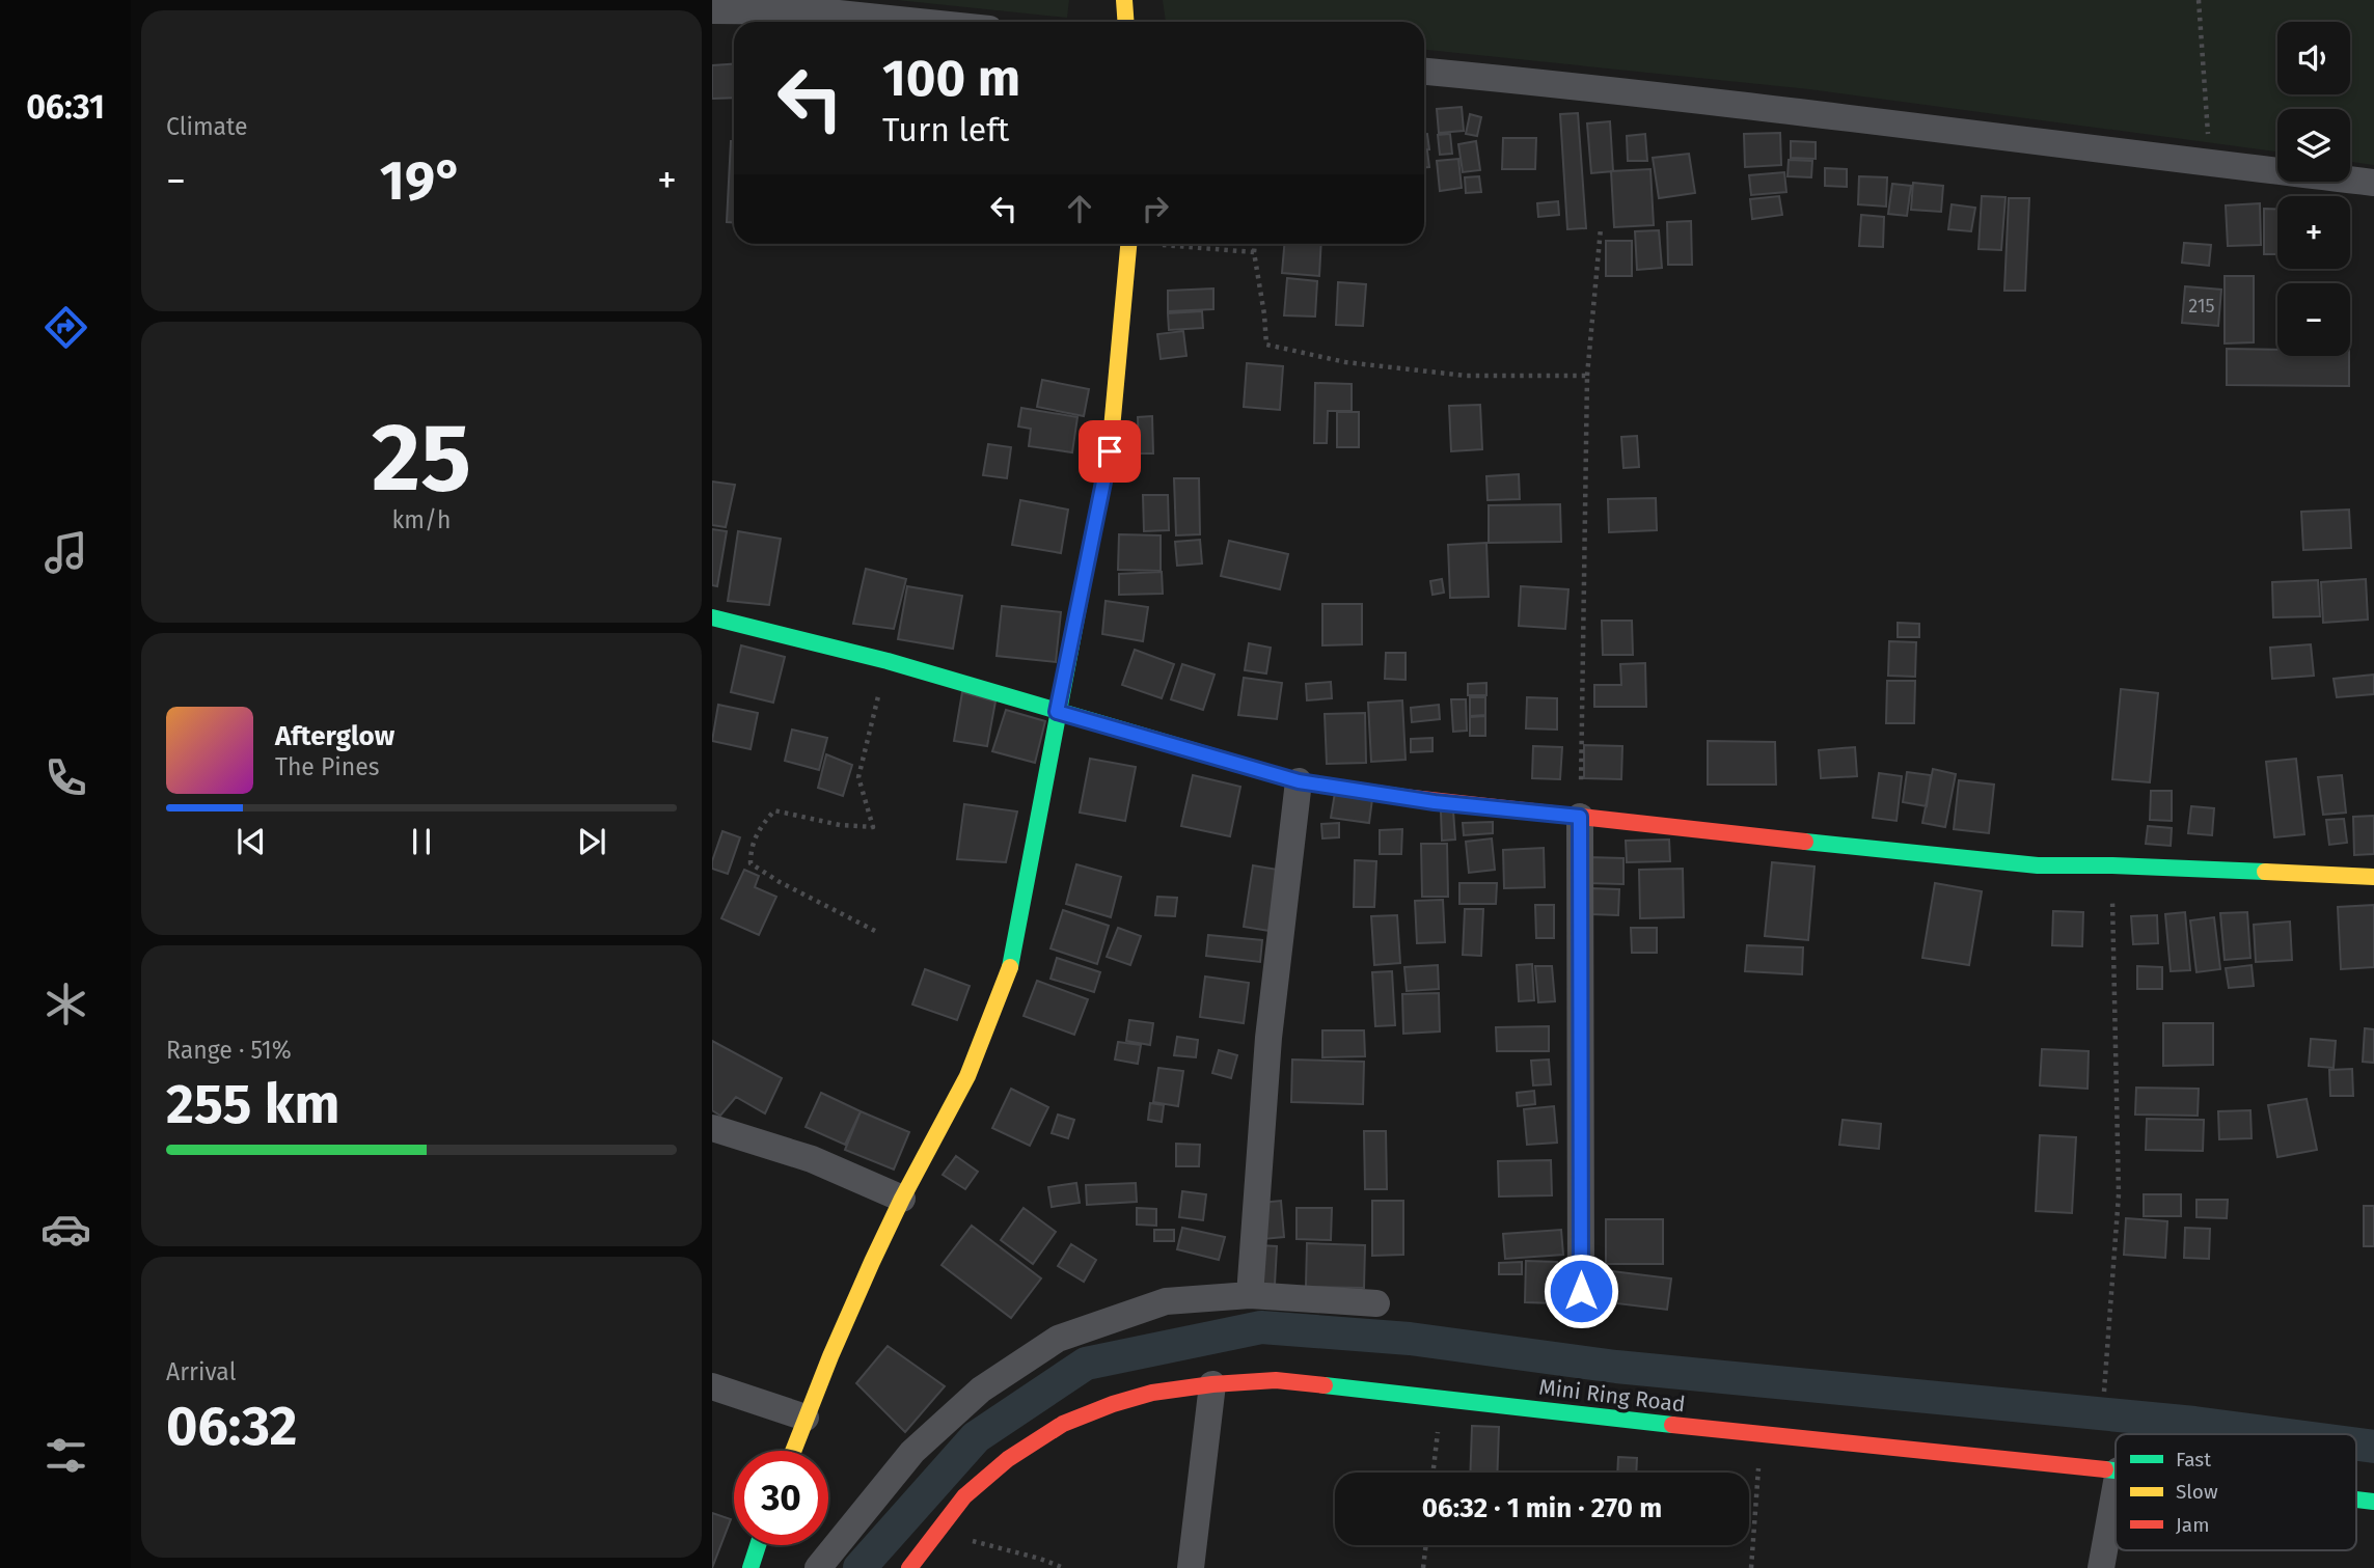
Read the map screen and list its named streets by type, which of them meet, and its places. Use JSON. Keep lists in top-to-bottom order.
{
  "streets": {
    "street": ["Mini Ring Road"]
  },
  "house_numbers": ["215"],
  "legend": ["Fast", "Slow", "Jam"],
  "page": {
    "tabs": "06:31",
    "tile": [
      "Climate",
      ["25", "km/h"],
      ["Range · 51%", "255 km"],
      ["Arrival", "06:32"]
    ],
    "map_buttons": ["+", "−"],
    "turn": ["100 m", "Turn left"],
    "heat": ["−", "19°", "+"],
    "song": ["Afterglow", "The Pines"],
    "limit": "30",
    "trip": "06:32 · 1 min · 270 m"
  }
}
